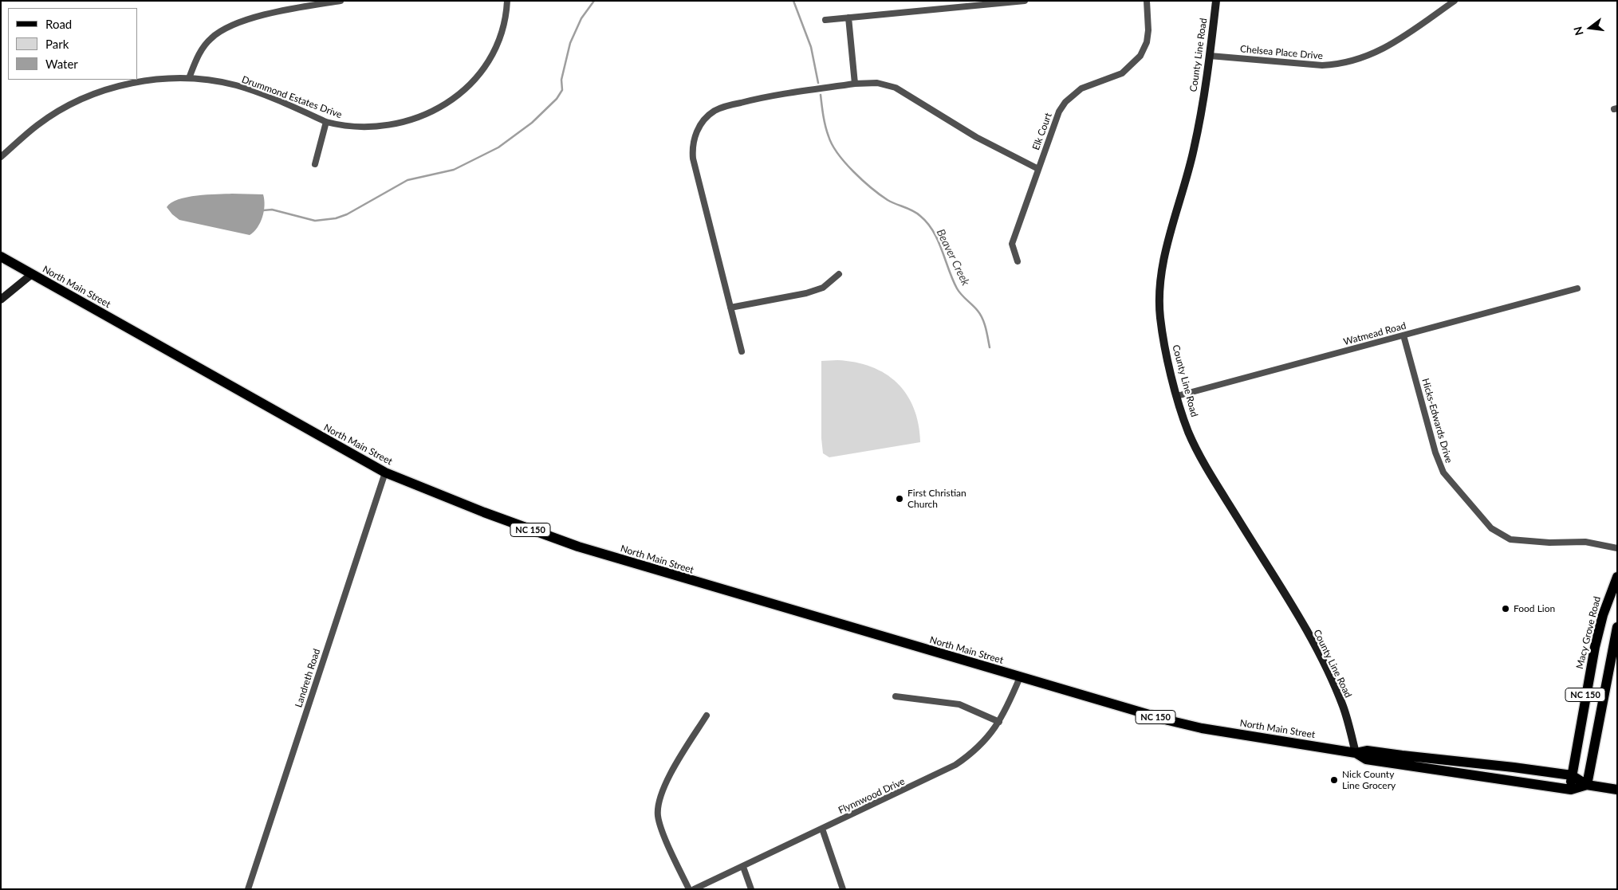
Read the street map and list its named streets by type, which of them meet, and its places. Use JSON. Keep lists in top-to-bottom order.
{
  "streets": {
    "main road": ["North Main Street", "NC 150", "Macy Grove Road"],
    "street": [
      "Chelsea Place Drive",
      "County Line Road",
      "Drummond Estates Drive",
      "Elk Court",
      "Watmead Road",
      "Hicks-Edwards Drive",
      "Landreth Road",
      "Flynnwood Drive"
    ]
  },
  "crossings": [
    ["Chelsea Place Drive", "County Line Road"],
    ["County Line Road", "North Main Street"],
    ["County Line Road", "Watmead Road"],
    ["North Main Street", "NC 150"],
    ["North Main Street", "Macy Grove Road"],
    ["North Main Street", "Landreth Road"],
    ["North Main Street", "Flynnwood Drive"],
    ["Watmead Road", "Hicks-Edwards Drive"]
  ],
  "water": ["Beaver Creek"],
  "places": ["First Christian Church", "Food Lion", "Nick County Line Grocery"],
  "legend": ["Road", "Park", "Water"],
  "north": "left"
}
